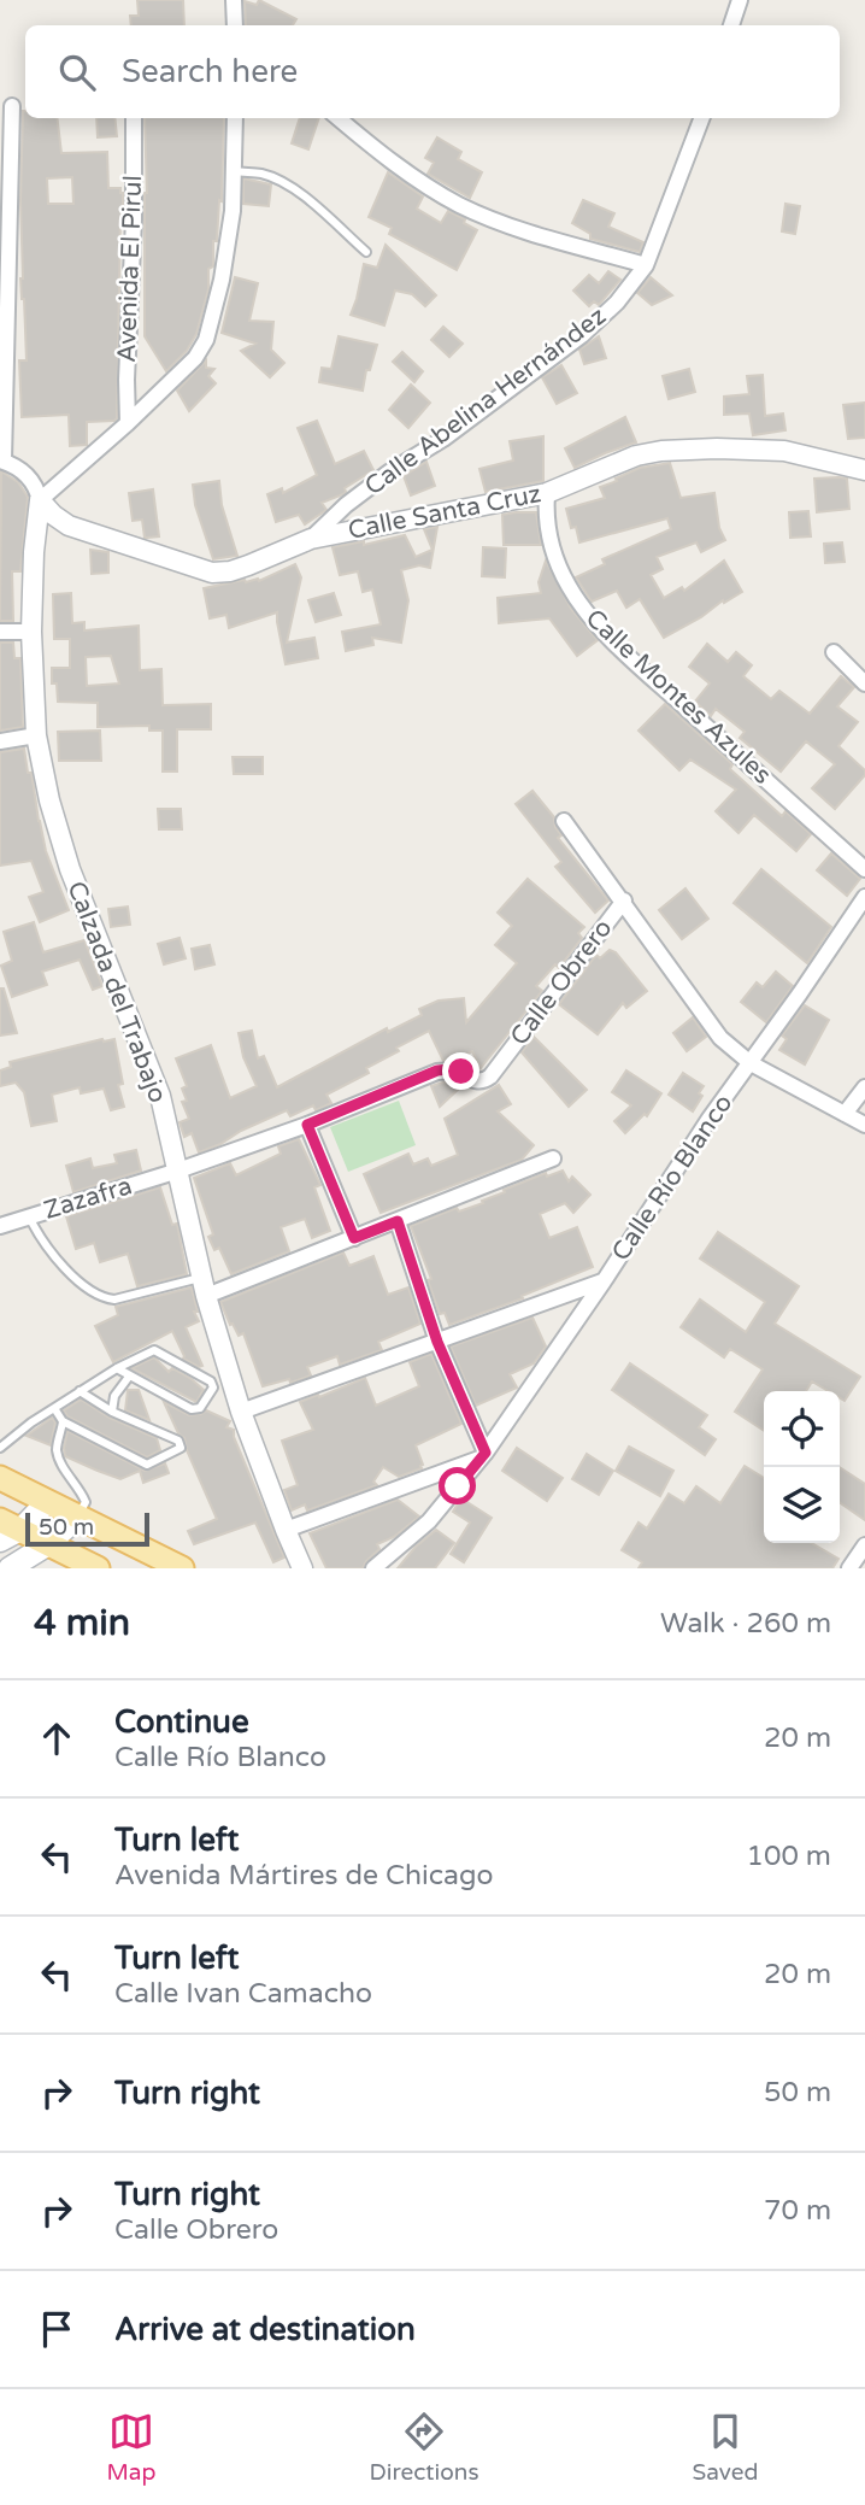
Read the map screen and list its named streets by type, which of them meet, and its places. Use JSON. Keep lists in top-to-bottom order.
{
  "streets": {
    "street": [
      "Avenida El Pirul",
      "Calle Abelina Hernández",
      "Calle Santa Cruz",
      "Calle Montes Azules",
      "Calle Obrero",
      "Calzada del Trabajo",
      "Calle Río Blanco",
      "Zazafra"
    ]
  },
  "crossings": [
    ["Calle Abelina Hernández", "Calle Santa Cruz"],
    ["Calle Santa Cruz", "Calle Montes Azules"],
    ["Calle Santa Cruz", "Calzada del Trabajo"],
    ["Calle Obrero", "Calzada del Trabajo"],
    ["Calle Obrero", "Zazafra"],
    ["Calzada del Trabajo", "Zazafra"]
  ],
  "scale_bar": "50 m",
  "page": {
    "search": "Search here",
    "scale": "50 m",
    "heading": ["4 min", "Walk · 260 m"],
    "list": [
      ["Continue", "Calle Río Blanco", "20 m"],
      ["Turn left", "Avenida Mártires de Chicago", "100 m"],
      ["Turn left", "Calle Ivan Camacho", "20 m"],
      ["Turn right", "50 m"],
      ["Turn right", "Calle Obrero", "70 m"],
      "Arrive at destination"
    ],
    "nav": ["Map", "Directions", "Saved"]
  }
}
